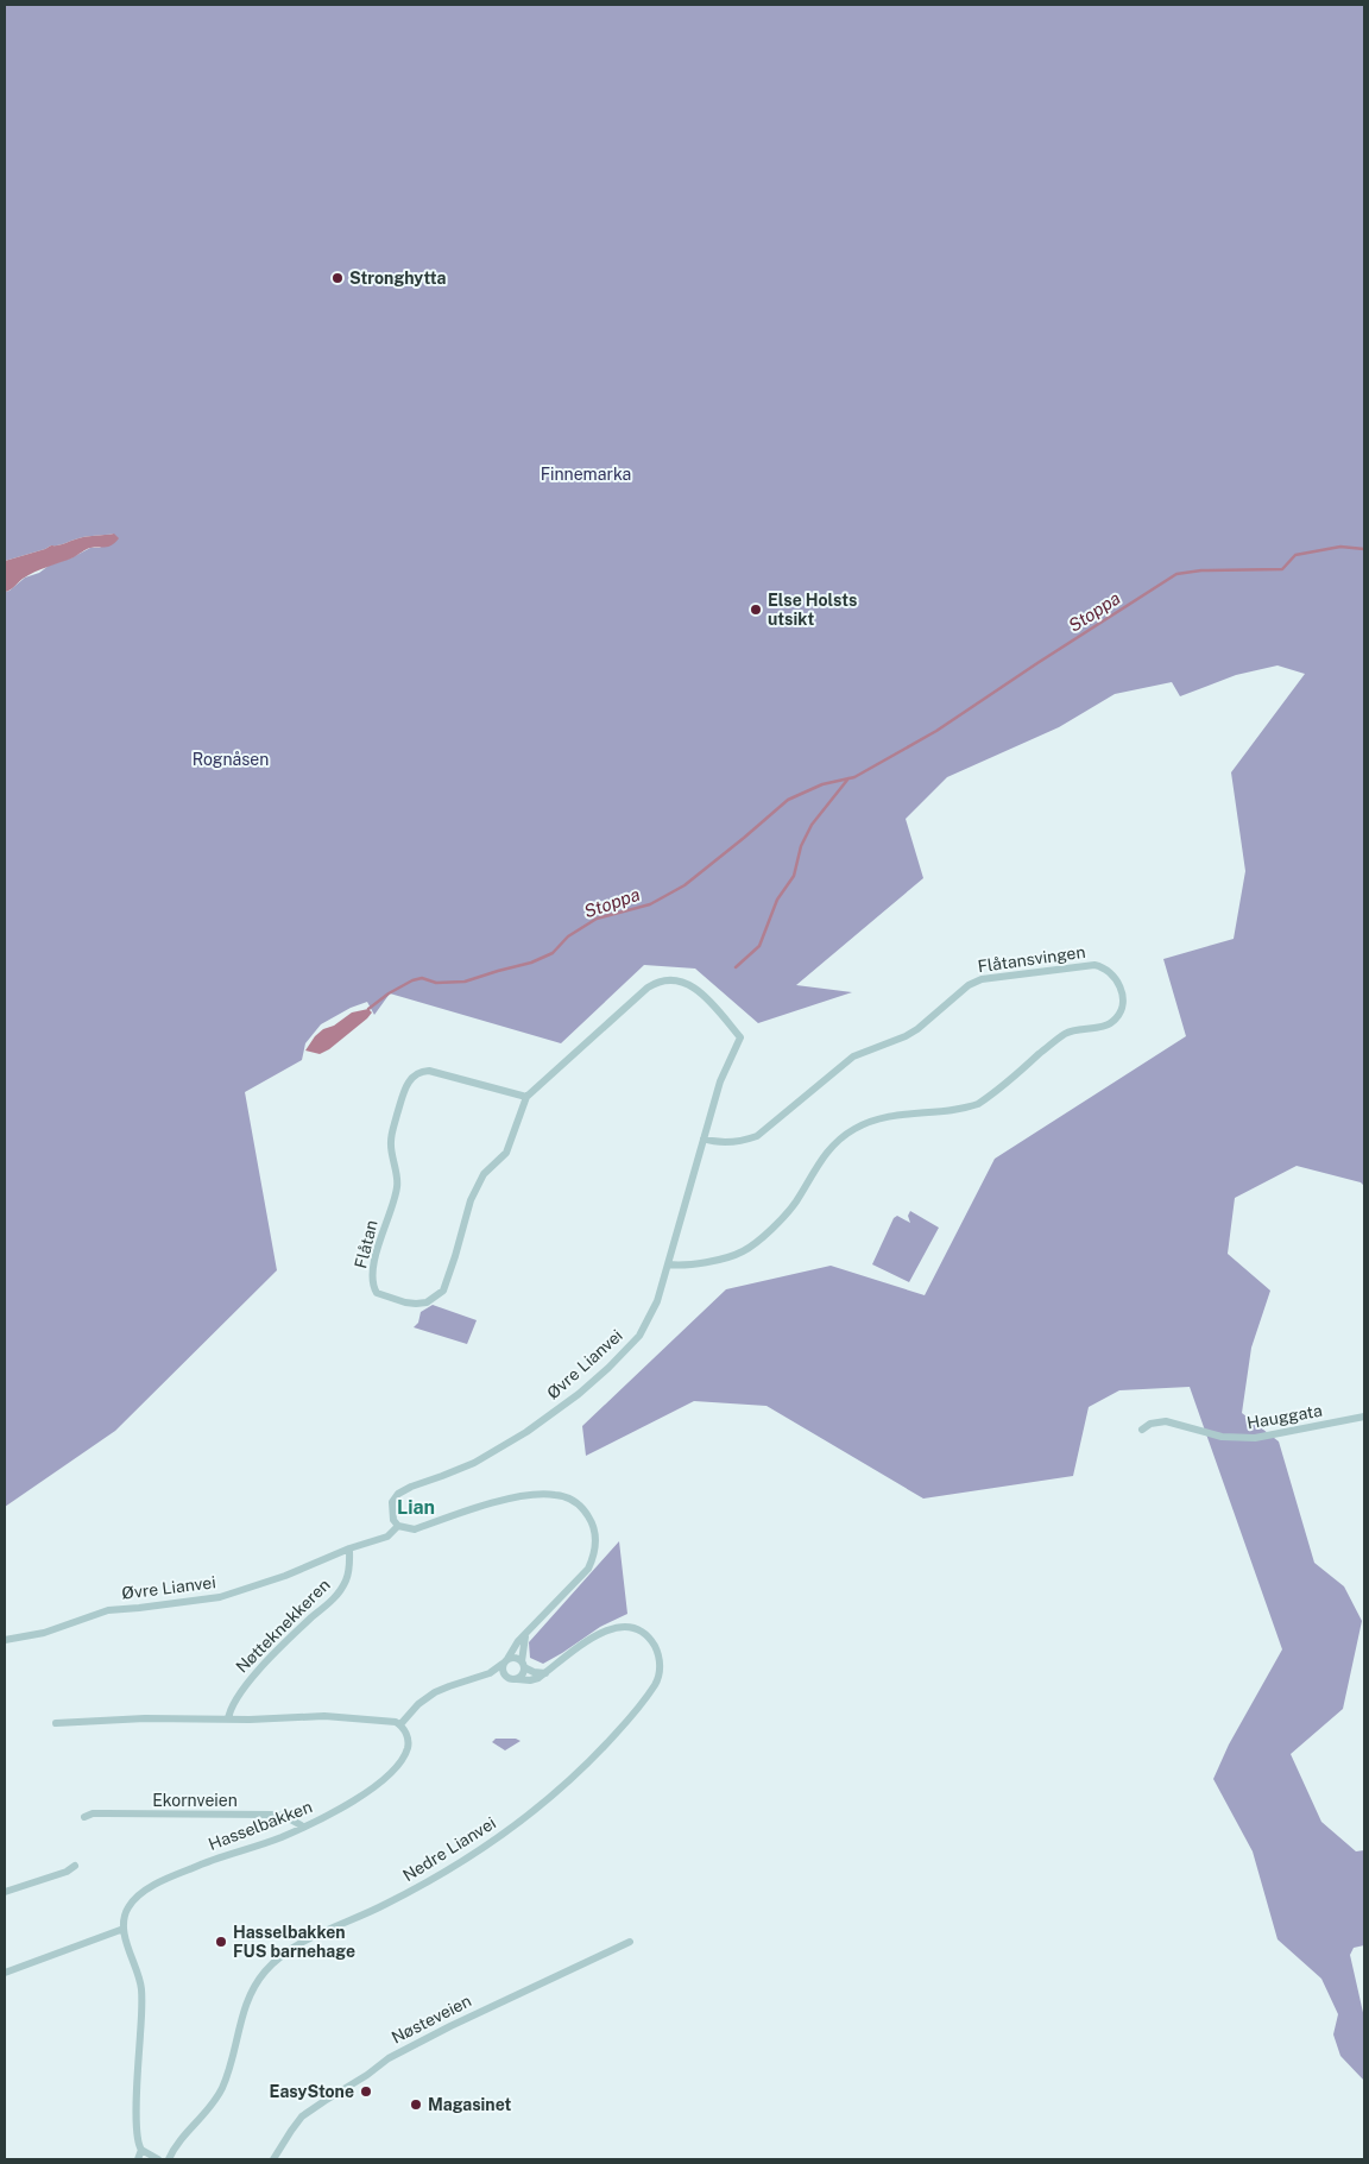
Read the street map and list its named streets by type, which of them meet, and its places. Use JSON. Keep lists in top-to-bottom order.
{
  "streets": {
    "street": [
      "Flåtansvingen",
      "Flåtan",
      "Øvre Lianvei",
      "Hauggata",
      "Nøtteknekkeren",
      "Ekornveien",
      "Hasselbakken",
      "Nedre Lianvei",
      "Nøsteveien"
    ]
  },
  "crossings": [
    ["Flåtansvingen", "Øvre Lianvei"],
    ["Flåtan", "Øvre Lianvei"],
    ["Øvre Lianvei", "Nøtteknekkeren"],
    ["Ekornveien", "Hasselbakken"]
  ],
  "districts": ["Lian"],
  "water": ["Stoppa"],
  "parks": ["Finnemarka", "Rognåsen"],
  "places": [
    "Stronghytta",
    "Else Holsts utsikt",
    "Hasselbakken FUS barnehage",
    "EasyStone",
    "Magasinet"
  ]
}
